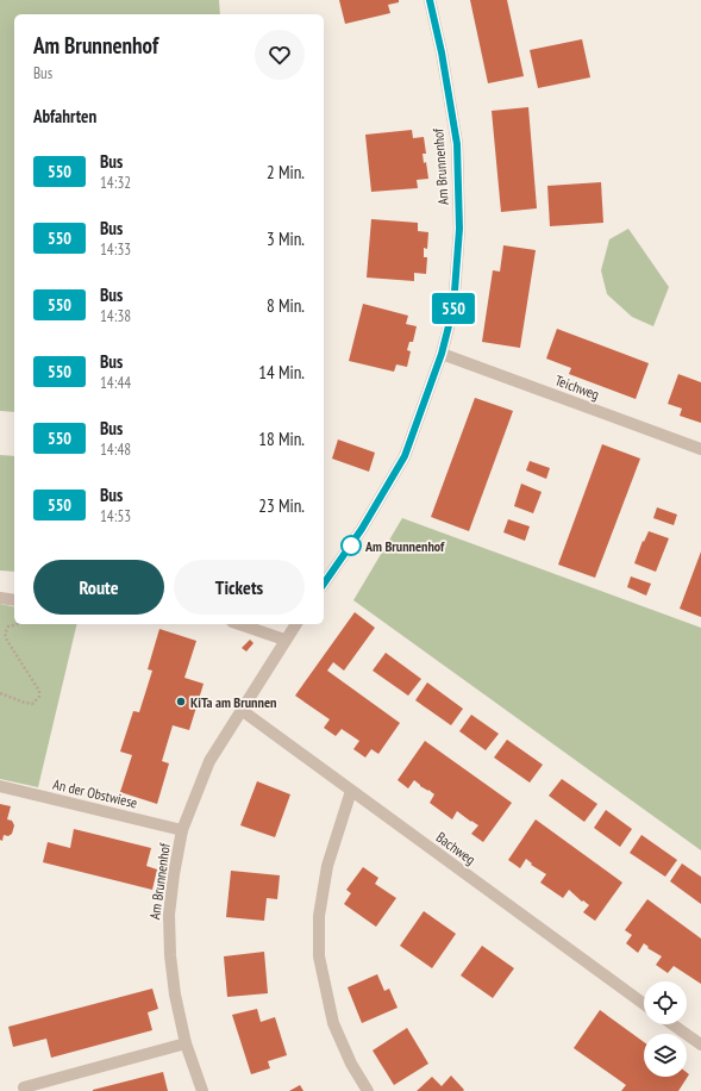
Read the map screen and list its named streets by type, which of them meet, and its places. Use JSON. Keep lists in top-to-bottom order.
{
  "streets": {
    "street": [
      "Am Brunnenhof",
      "Teichweg",
      "An der Obstwiese",
      "Bachweg"
    ]
  },
  "crossings": [
    ["Am Brunnenhof", "Teichweg"],
    ["Am Brunnenhof", "An der Obstwiese"],
    ["Am Brunnenhof", "Bachweg"]
  ],
  "places": ["Am Brunnenhof", "KiTa am Brunnen"],
  "lines": ["bus line 550"],
  "page": {
    "on_map": "550",
    "heading": [
      ["Am Brunnenhof", "Bus"],
      "Abfahrten"
    ],
    "list": [
      {
        "mark": "550",
        "name": "Bus",
        "note": "14:32",
        "value": "2 Min."
      },
      {
        "mark": "550",
        "name": "Bus",
        "note": "14:33",
        "value": "3 Min."
      },
      {
        "mark": "550",
        "name": "Bus",
        "note": "14:38",
        "value": "8 Min."
      },
      {
        "mark": "550",
        "name": "Bus",
        "note": "14:44",
        "value": "14 Min."
      },
      {
        "mark": "550",
        "name": "Bus",
        "note": "14:48",
        "value": "18 Min."
      },
      {
        "mark": "550",
        "name": "Bus",
        "note": "14:53",
        "value": "23 Min."
      }
    ],
    "buttons": ["Route", "Tickets"]
  }
}
